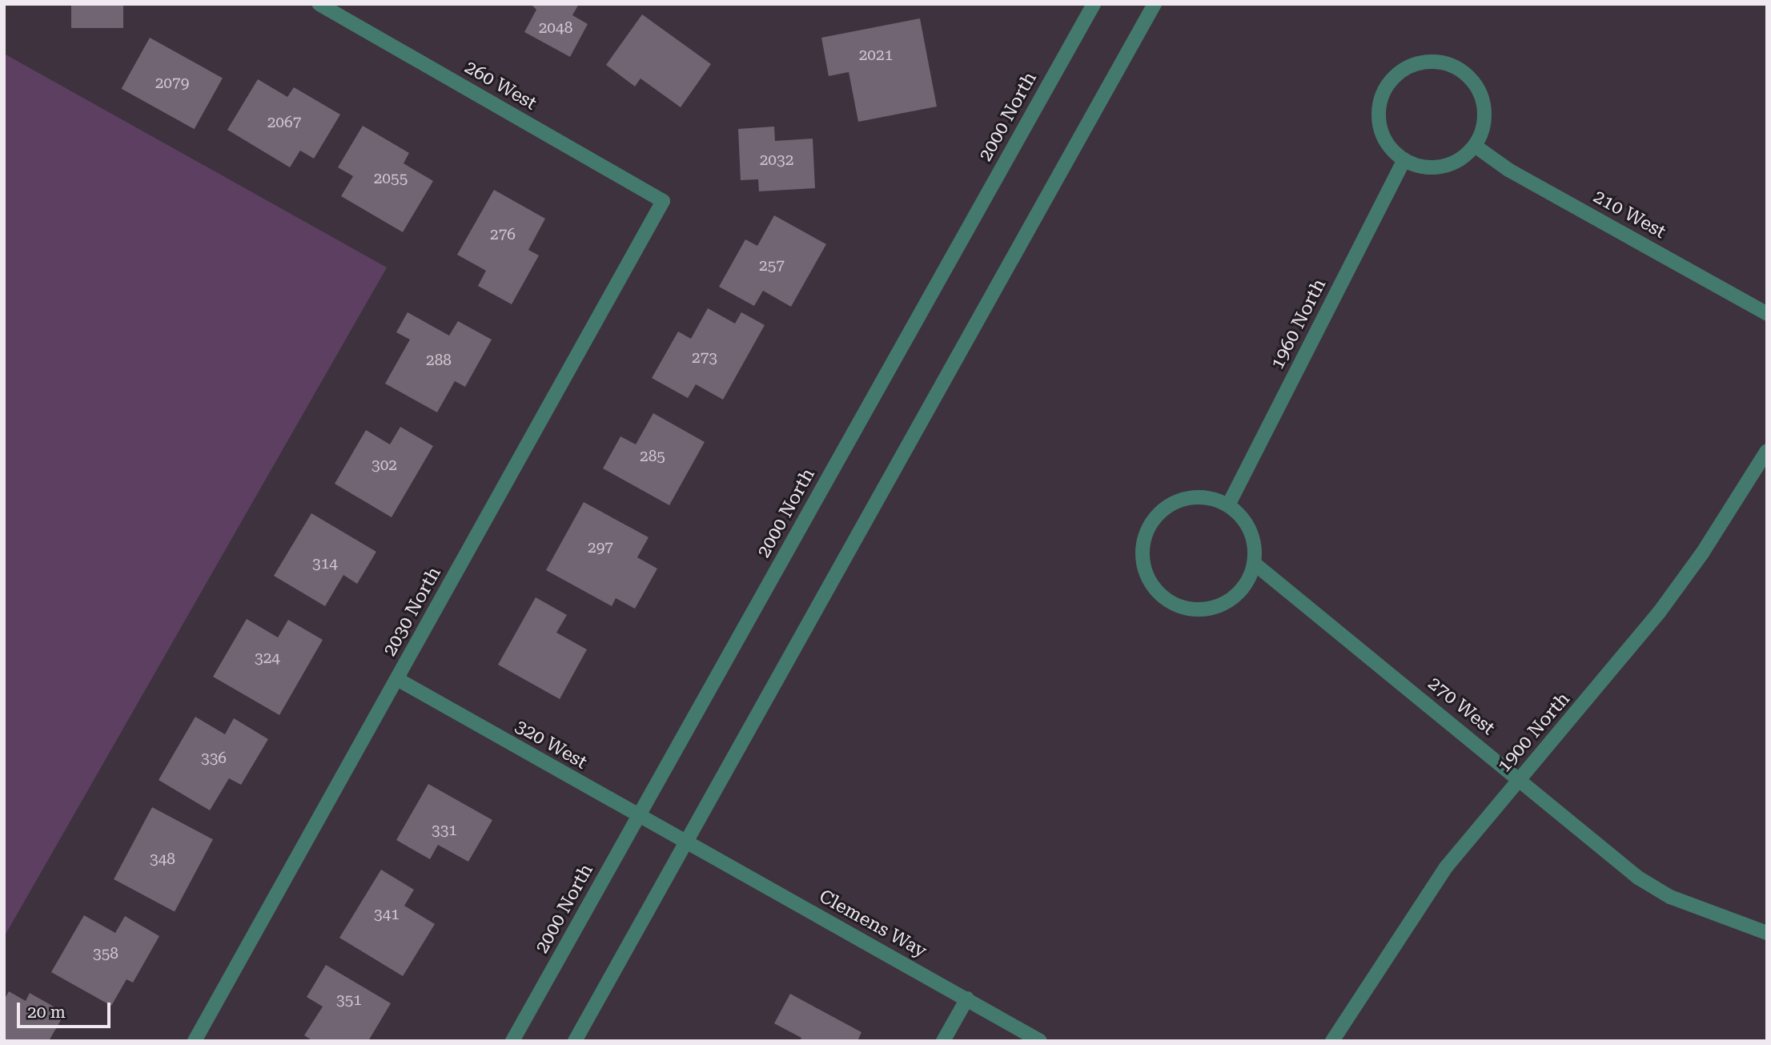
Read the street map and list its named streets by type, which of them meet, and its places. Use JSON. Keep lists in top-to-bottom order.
{
  "streets": {
    "street": [
      "260 West",
      "2000 North",
      "210 West",
      "1960 North",
      "2030 North",
      "270 West",
      "1900 North",
      "320 West",
      "Clemens Way"
    ]
  },
  "crossings": [
    ["260 West", "2030 North"],
    ["2000 North", "320 West"],
    ["210 West", "1960 North"],
    ["1960 North", "270 West"],
    ["2030 North", "320 West"],
    ["270 West", "1900 North"],
    ["320 West", "Clemens Way"]
  ],
  "house_numbers": [
    "2048",
    "2021",
    "2079",
    "2067",
    "2032",
    "2055",
    "276",
    "257",
    "273",
    "288",
    "285",
    "302",
    "297",
    "314",
    "324",
    "336",
    "331",
    "348",
    "341",
    "358",
    "351"
  ],
  "scale_bar": "20 m"
}
